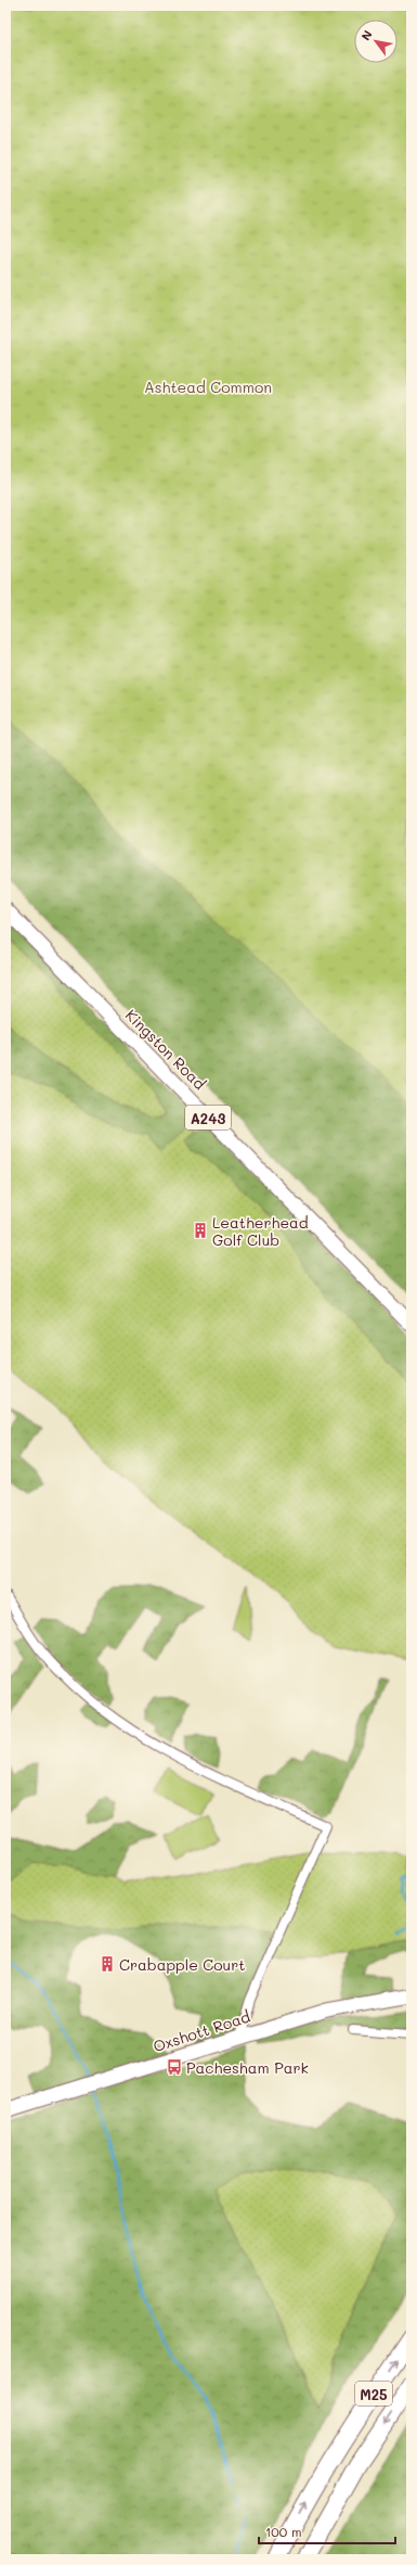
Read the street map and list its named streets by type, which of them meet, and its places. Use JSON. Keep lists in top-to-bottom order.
{
  "streets": {
    "highway": ["M25"],
    "main road": ["Kingston Road", "A243", "Oxshott Road"]
  },
  "parks": ["Ashtead Common"],
  "places": {
    "building": ["Leatherhead Golf Club", "Crabapple Court"],
    "bus stop": ["Pachesham Park"]
  },
  "scale_bar": "100 m",
  "north": "top left"
}
